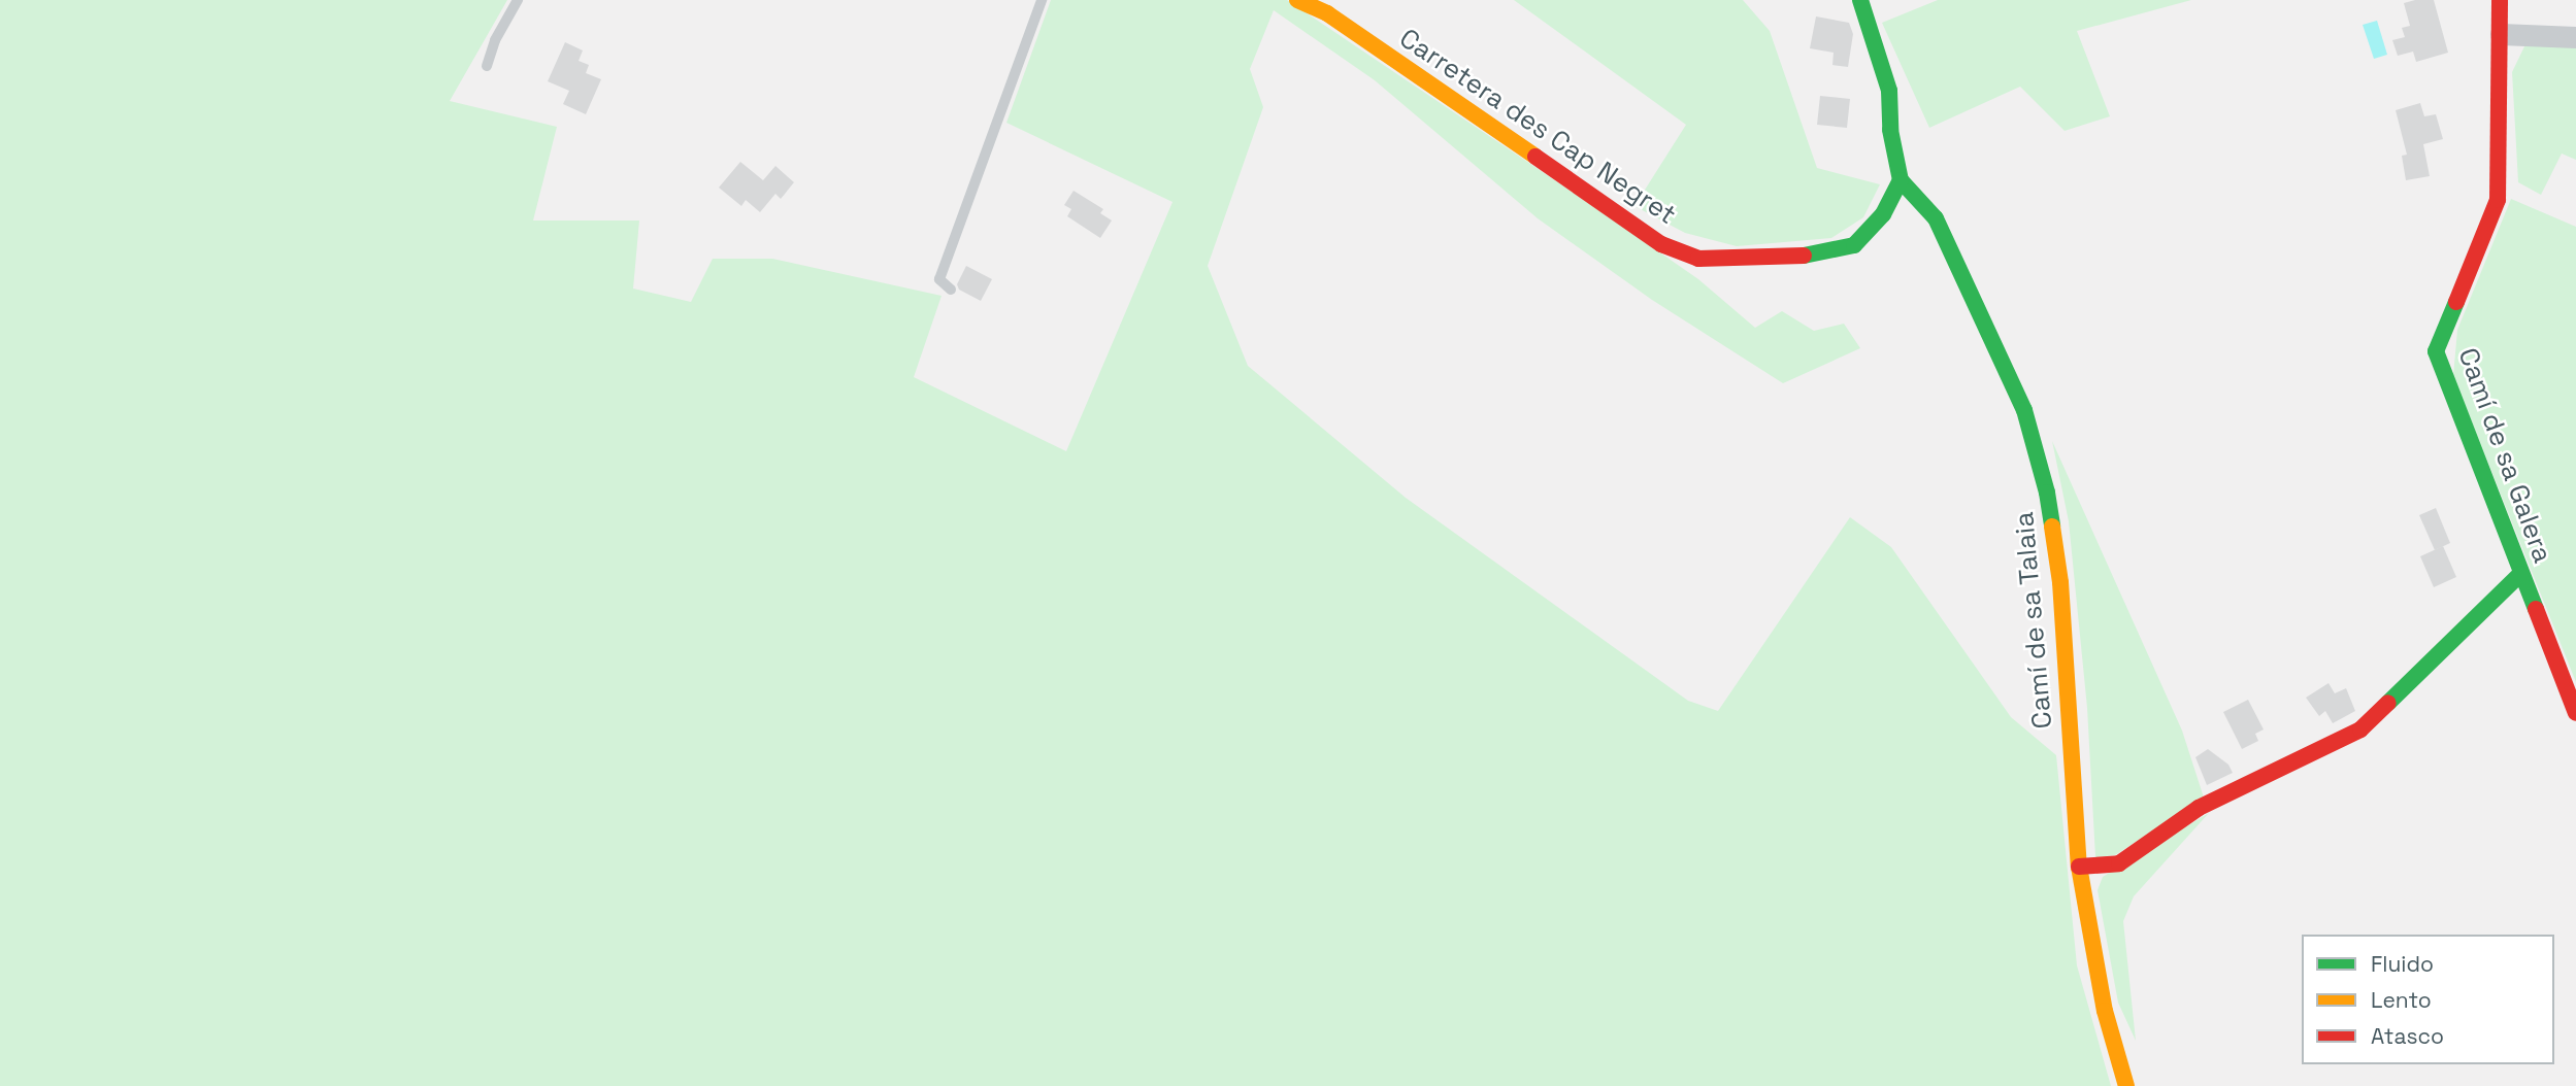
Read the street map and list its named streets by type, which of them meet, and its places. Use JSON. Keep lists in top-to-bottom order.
{
  "streets": {
    "street": ["Carretera des Cap Negret", "Camí de sa Galera", "Camí de sa Talaia"]
  },
  "crossings": [
    ["Carretera des Cap Negret", "Camí de sa Talaia"]
  ],
  "legend": ["Fluido", "Lento", "Atasco"]
}
